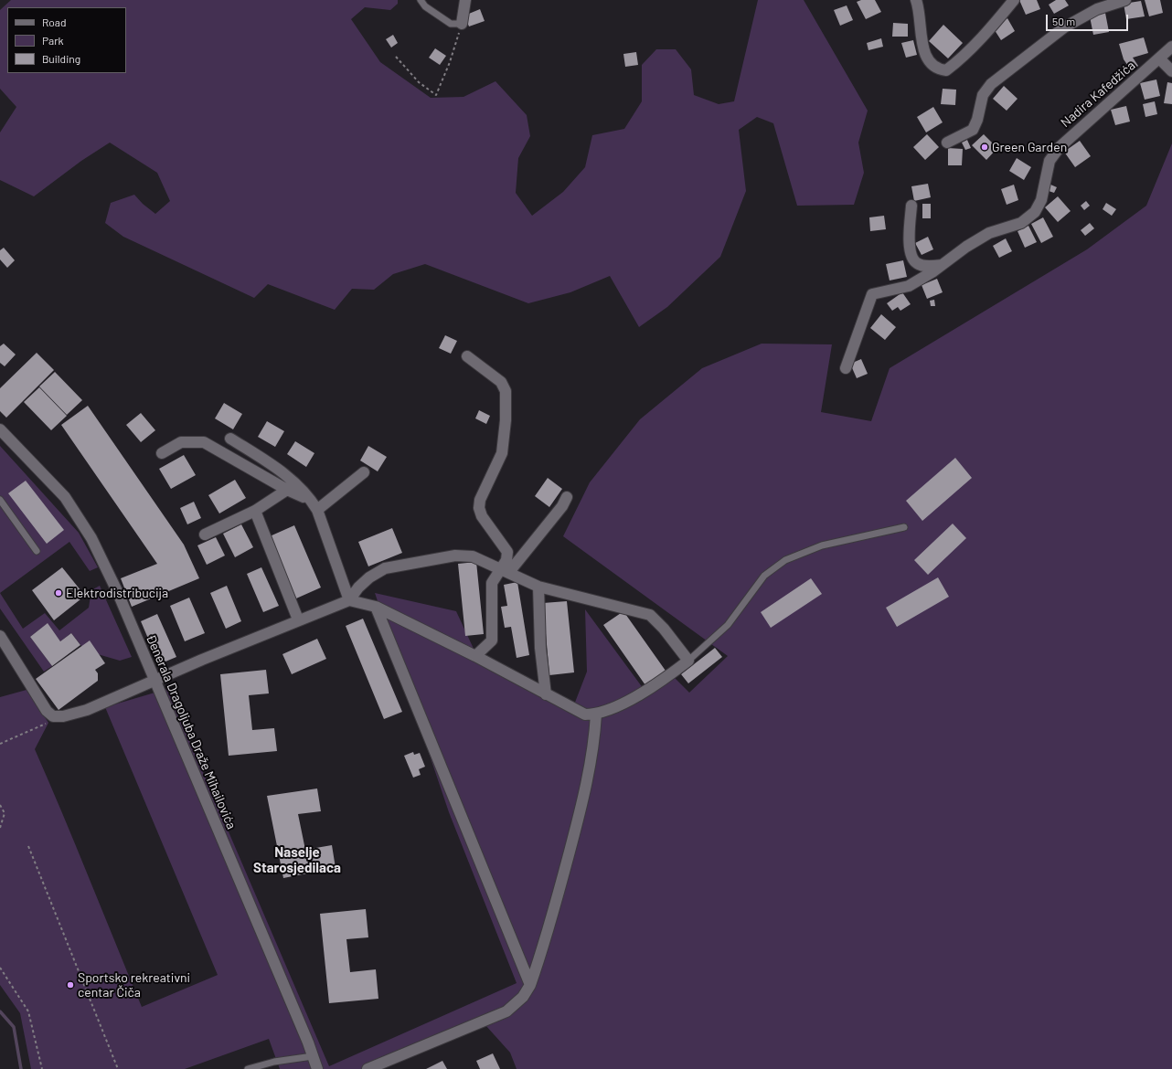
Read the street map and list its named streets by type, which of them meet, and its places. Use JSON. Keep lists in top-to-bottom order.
{
  "streets": {
    "street": ["Nadira Kafedžića", "Đenerala Dragoljuba Draže Mihailovića"]
  },
  "districts": ["Naselje Starosjedilaca"],
  "places": ["Green Garden", "Elektrodistribucija", "Sportsko rekreativni centar Čiča"],
  "legend": ["Road", "Park", "Building"],
  "scale_bar": "50 m"
}
